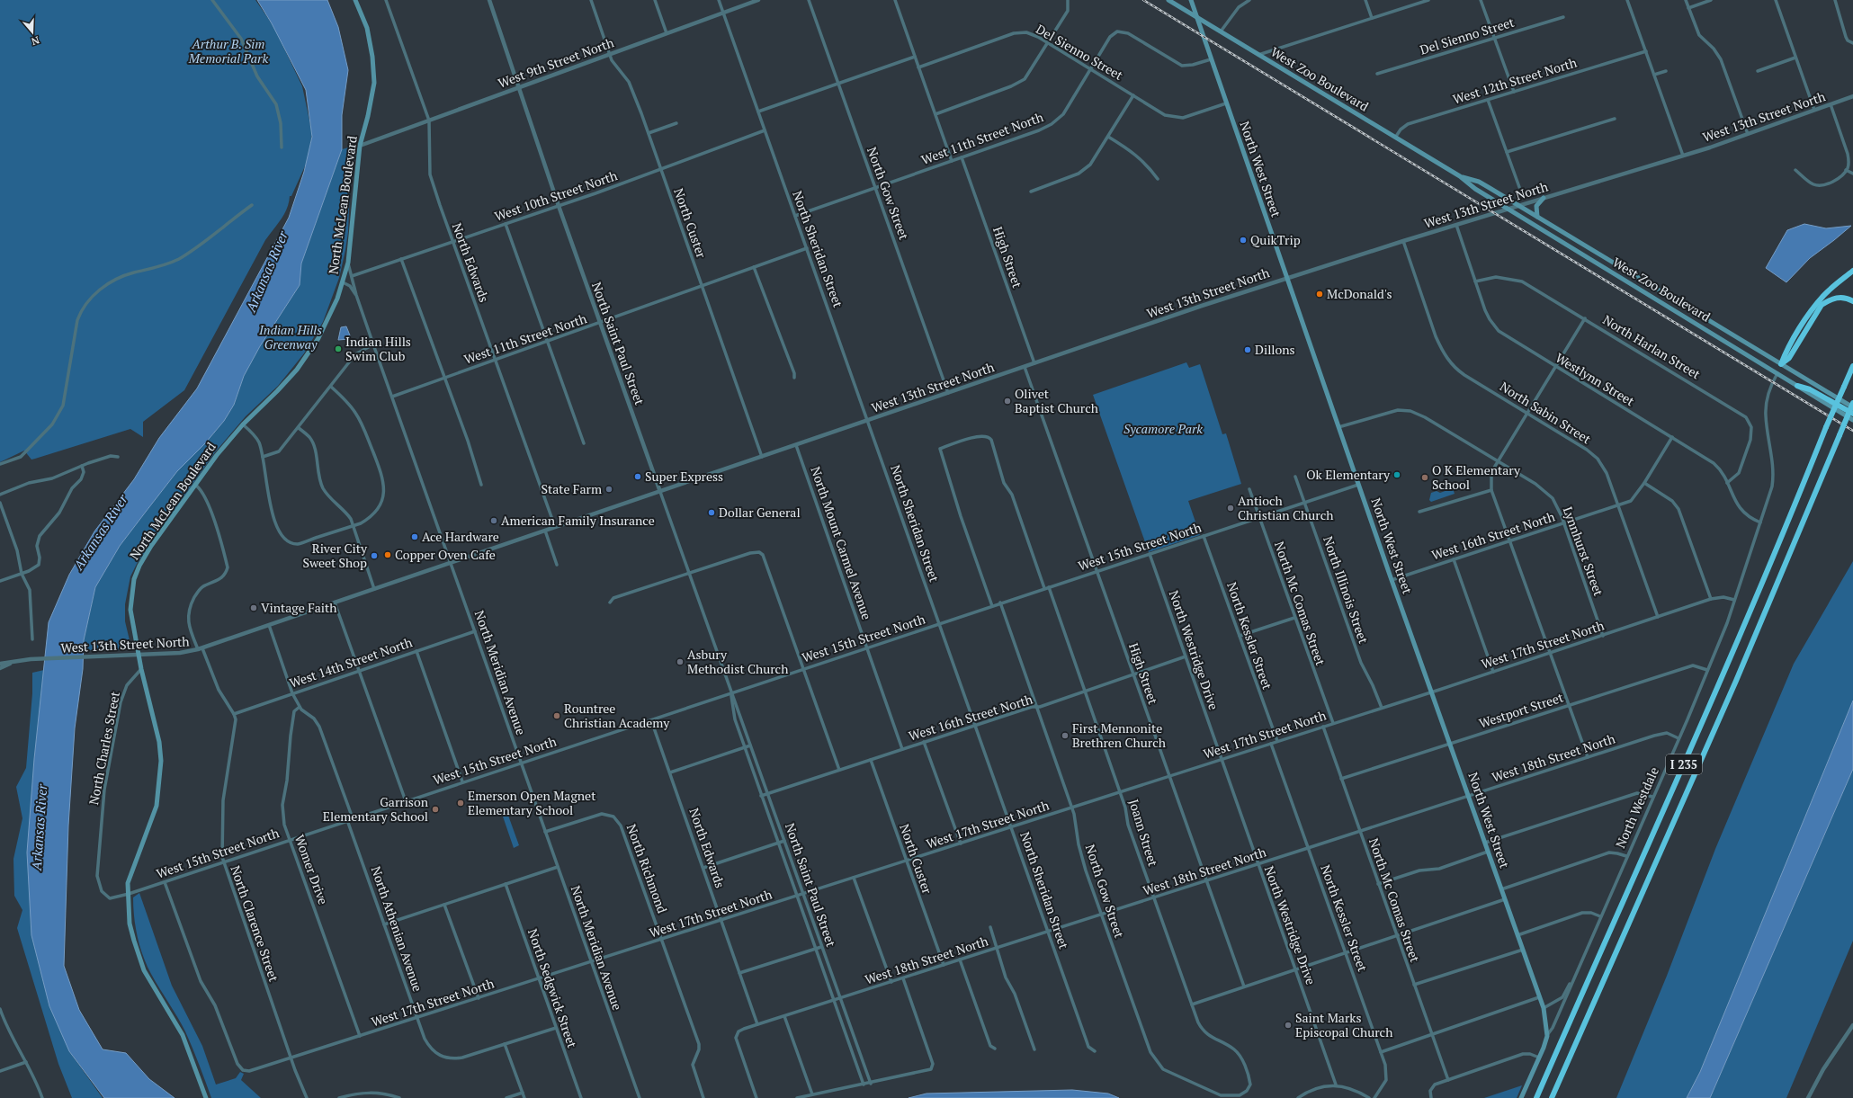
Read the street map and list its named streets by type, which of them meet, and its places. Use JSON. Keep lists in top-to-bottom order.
{
  "streets": {
    "highway": ["I 235"],
    "main road": ["West Zoo Boulevard", "North West Street", "North McLean Boulevard"],
    "street": [
      "Del Sienno Street",
      "West 9th Street North",
      "West 12th Street North",
      "West 13th Street North",
      "West 11th Street North",
      "North Gow Street",
      "West 10th Street North",
      "North Custer",
      "North Sheridan Street",
      "High Street",
      "North Edwards",
      "North Saint Paul Street",
      "North Harlan Street",
      "Westlynn Street",
      "North Sabin Street",
      "West 16th Street North",
      "North Mount Carmel Avenue",
      "West 15th Street North",
      "Lynnhurst Street",
      "North Illinois Street",
      "North Mc Comas Street",
      "North Kessler Street",
      "West 17th Street North",
      "North Westridge Drive",
      "West 14th Street North",
      "North Meridian Avenue",
      "Westport Street",
      "North Charles Street",
      "West 18th Street North",
      "North Westdale",
      "Joann Street",
      "North Richmond",
      "Womer Drive",
      "North Clarence Street",
      "North Athenian Avenue",
      "North Sedgwick Street"
    ]
  },
  "crossings": [
    ["Del Sienno Street", "West 11th Street North"],
    ["Del Sienno Street", "North West Street"],
    ["West 9th Street North", "North McLean Boulevard"],
    ["West 9th Street North", "North Custer"],
    ["West 9th Street North", "North Sheridan Street"],
    ["West 9th Street North", "North Edwards"],
    ["West 9th Street North", "North Saint Paul Street"],
    ["West Zoo Boulevard", "West 12th Street North"],
    ["West Zoo Boulevard", "West 13th Street North"],
    ["West Zoo Boulevard", "North West Street"],
    ["West Zoo Boulevard", "North Westdale"],
    ["West 13th Street North", "North West Street"],
    ["West 13th Street North", "North Gow Street"],
    ["West 13th Street North", "North McLean Boulevard"],
    ["West 13th Street North", "North Custer"],
    ["West 13th Street North", "North Sheridan Street"],
    ["West 13th Street North", "High Street"],
    ["West 13th Street North", "North Edwards"],
    ["West 13th Street North", "North Saint Paul Street"],
    ["West 13th Street North", "Westlynn Street"],
    ["West 13th Street North", "North Sabin Street"],
    ["West 13th Street North", "North Mount Carmel Avenue"],
    ["West 13th Street North", "North Meridian Avenue"],
    ["West 11th Street North", "North West Street"],
    ["West 11th Street North", "North Gow Street"],
    ["West 11th Street North", "North Custer"],
    ["West 11th Street North", "North Sheridan Street"],
    ["West 11th Street North", "High Street"],
    ["West 11th Street North", "North Edwards"],
    ["West 11th Street North", "North Saint Paul Street"],
    ["West 11th Street North", "North Meridian Avenue"],
    ["North West Street", "West 16th Street North"],
    ["North West Street", "West 15th Street North"],
    ["North West Street", "Lynnhurst Street"],
    ["North West Street", "West 17th Street North"],
    ["North West Street", "Westport Street"],
    ["North West Street", "West 18th Street North"],
    ["North West Street", "North Westdale"],
    ["North Gow Street", "West 16th Street North"],
    ["North Gow Street", "West 15th Street North"],
    ["North Gow Street", "West 17th Street North"],
    ["North Gow Street", "West 18th Street North"],
    ["North Gow Street", "Joann Street"],
    ["West 10th Street North", "North Custer"],
    ["West 10th Street North", "North Sheridan Street"],
    ["West 10th Street North", "North Edwards"],
    ["West 10th Street North", "North Saint Paul Street"],
    ["West 10th Street North", "North Meridian Avenue"],
    ["North McLean Boulevard", "West 15th Street North"],
    ["North McLean Boulevard", "North Meridian Avenue"],
    ["North McLean Boulevard", "North Charles Street"],
    ["North Custer", "West 16th Street North"],
    ["North Custer", "West 17th Street North"],
    ["North Custer", "West 18th Street North"],
    ["North Sheridan Street", "West 16th Street North"],
    ["North Sheridan Street", "West 15th Street North"],
    ["North Sheridan Street", "West 17th Street North"],
    ["North Sheridan Street", "West 18th Street North"],
    ["High Street", "West 16th Street North"],
    ["High Street", "West 15th Street North"],
    ["High Street", "West 17th Street North"],
    ["High Street", "West 18th Street North"],
    ["North Edwards", "West 15th Street North"],
    ["North Edwards", "West 17th Street North"],
    ["North Edwards", "West 18th Street North"],
    ["North Saint Paul Street", "West 16th Street North"],
    ["North Saint Paul Street", "West 15th Street North"],
    ["North Saint Paul Street", "West 17th Street North"],
    ["North Saint Paul Street", "West 18th Street North"],
    ["North Harlan Street", "Westlynn Street"],
    ["Westlynn Street", "West 16th Street North"],
    ["Westlynn Street", "North Westdale"],
    ["North Sabin Street", "West 16th Street North"],
    ["North Sabin Street", "West 17th Street North"],
    ["West 16th Street North", "North Mount Carmel Avenue"],
    ["West 16th Street North", "Lynnhurst Street"],
    ["West 16th Street North", "North Westridge Drive"],
    ["West 16th Street North", "Joann Street"],
    ["North Mount Carmel Avenue", "West 15th Street North"],
    ["West 15th Street North", "North Illinois Street"],
    ["West 15th Street North", "North Mc Comas Street"],
    ["West 15th Street North", "North Kessler Street"],
    ["West 15th Street North", "West 17th Street North"],
    ["West 15th Street North", "North Westridge Drive"],
    ["West 15th Street North", "North Meridian Avenue"],
    ["West 15th Street North", "North Charles Street"],
    ["West 15th Street North", "Joann Street"],
    ["West 15th Street North", "Womer Drive"],
    ["West 15th Street North", "North Clarence Street"],
    ["West 15th Street North", "North Athenian Avenue"],
    ["Lynnhurst Street", "West 17th Street North"],
    ["North Illinois Street", "West 17th Street North"],
    ["North Mc Comas Street", "West 17th Street North"],
    ["North Mc Comas Street", "Westport Street"],
    ["North Mc Comas Street", "West 18th Street North"],
    ["North Kessler Street", "West 17th Street North"],
    ["North Kessler Street", "West 18th Street North"],
    ["West 17th Street North", "North Westridge Drive"],
    ["West 17th Street North", "North Meridian Avenue"],
    ["West 17th Street North", "North Westdale"],
    ["West 17th Street North", "Joann Street"],
    ["West 17th Street North", "North Richmond"],
    ["West 17th Street North", "Womer Drive"],
    ["West 17th Street North", "North Clarence Street"],
    ["West 17th Street North", "North Athenian Avenue"],
    ["West 17th Street North", "North Sedgwick Street"],
    ["North Westridge Drive", "West 18th Street North"],
    ["West 14th Street North", "North Meridian Avenue"],
    ["West 14th Street North", "North Clarence Street"],
    ["North Meridian Avenue", "North Richmond"],
    ["Westport Street", "North Westdale"],
    ["West 18th Street North", "North Westdale"],
    ["West 18th Street North", "Joann Street"]
  ],
  "water": ["Arkansas River"],
  "parks": ["Arthur B. Sim Memorial Park", "Indian Hills Greenway", "Sycamore Park"],
  "places": [
    "QuikTrip",
    "McDonald's",
    "Indian Hills Swim Club",
    "Dillons",
    "Olivet Baptist Church",
    "Ok Elementary",
    "Super Express",
    "O K Elementary School",
    "State Farm",
    "Antioch Christian Church",
    "Dollar General",
    "American Family Insurance",
    "Ace Hardware",
    "Copper Oven Cafe",
    "River City Sweet Shop",
    "Vintage Faith",
    "Asbury Methodist Church",
    "Rountree Christian Academy",
    "First Mennonite Brethren Church",
    "Emerson Open Magnet Elementary School",
    "Garrison Elementary School",
    "Saint Marks Episcopal Church"
  ],
  "north": "bottom"
}
